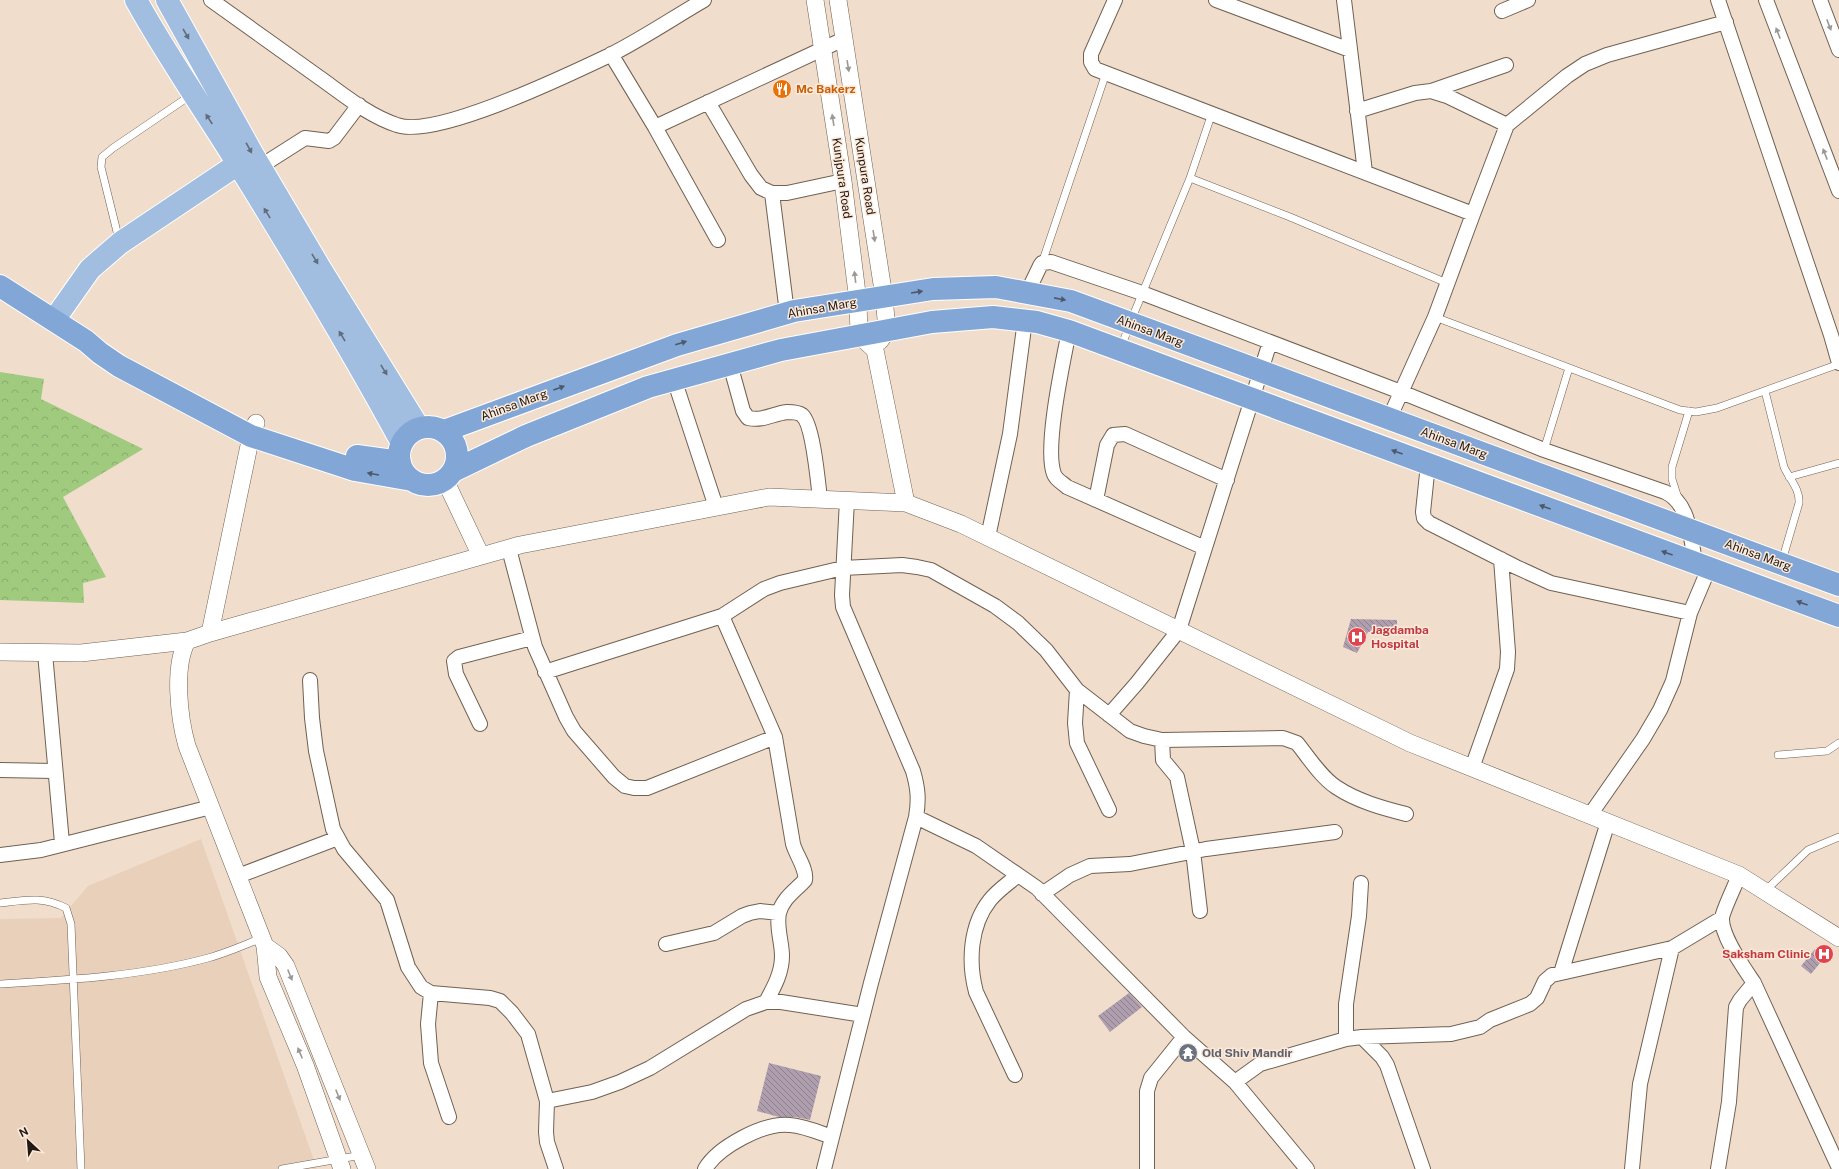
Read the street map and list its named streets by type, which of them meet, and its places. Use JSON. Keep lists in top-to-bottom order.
{
  "streets": {
    "highway": ["Ahinsa Marg"],
    "street": ["Kunpura Road", "Kunjpura Road"]
  },
  "crossings": [
    ["Kunpura Road", "Ahinsa Marg"],
    ["Kunjpura Road", "Ahinsa Marg"]
  ],
  "places": {
    "restaurant": ["Mc Bakerz"],
    "hospital": ["Jagdamba Hospital", "Saksham Clinic"],
    "temple": ["Old Shiv Mandir"]
  },
  "north": "top left"
}
